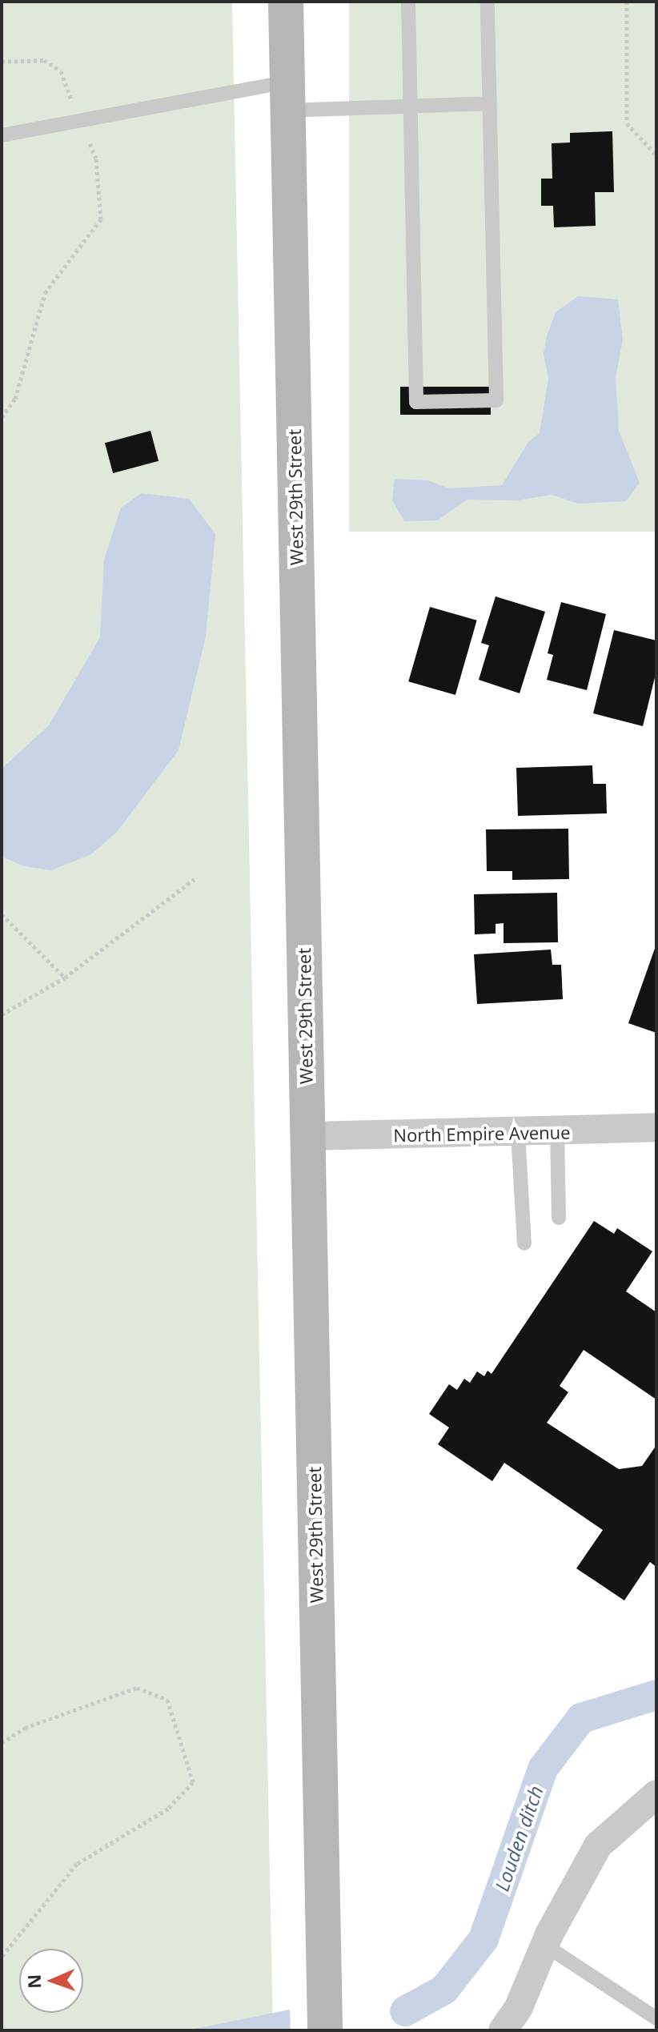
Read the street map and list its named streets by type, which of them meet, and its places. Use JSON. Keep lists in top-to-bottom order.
{
  "streets": {
    "main road": ["West 29th Street"],
    "street": ["North Empire Avenue"]
  },
  "crossings": [
    ["West 29th Street", "North Empire Avenue"]
  ],
  "water": ["Louden ditch"],
  "north": "left"
}
